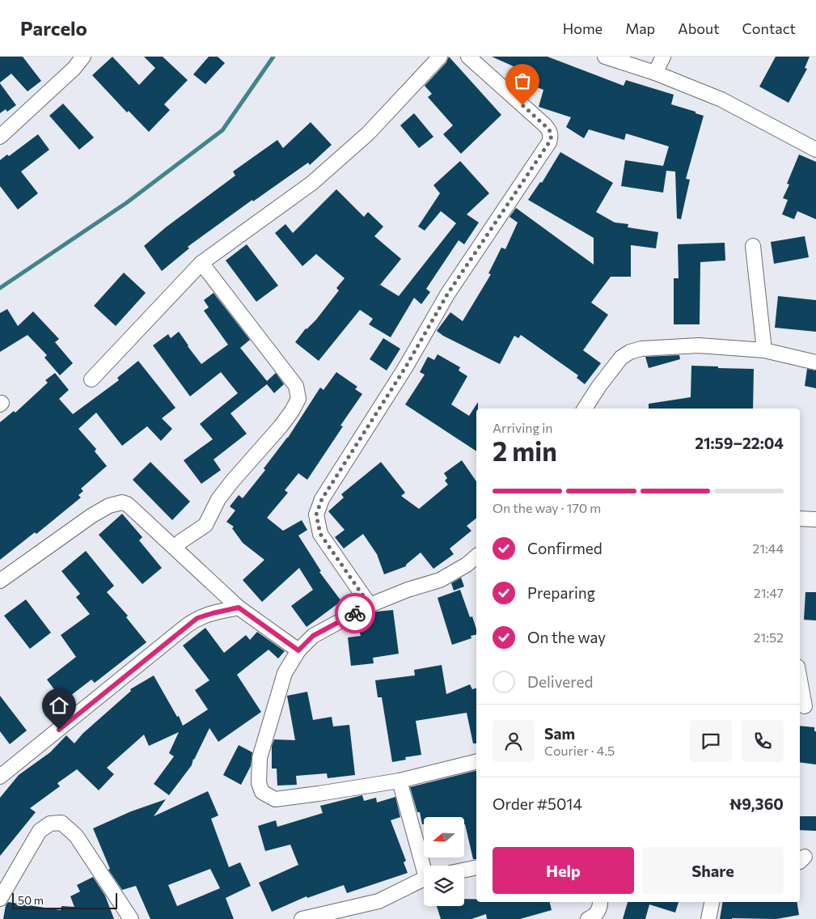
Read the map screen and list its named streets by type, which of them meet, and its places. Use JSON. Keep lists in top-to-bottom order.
{
  "scale_bar": "50 m",
  "north": "left",
  "page": {
    "header": "Parcelo",
    "nav": [
      "Home",
      "Map",
      "About",
      "Contact"
    ],
    "heading": ["2 min", "Arriving in", "21:59–22:04"],
    "panel": [
      "Sam",
      "Courier · 4.5",
      "Order #5014",
      "₦9,360"
    ],
    "bar": "On the way · 170 m",
    "list": [
      ["Confirmed", "21:44"],
      ["Preparing", "21:47"],
      ["On the way", "21:52"],
      "Delivered"
    ],
    "buttons": ["Help", "Share"],
    "scale": "50 m"
  }
}
